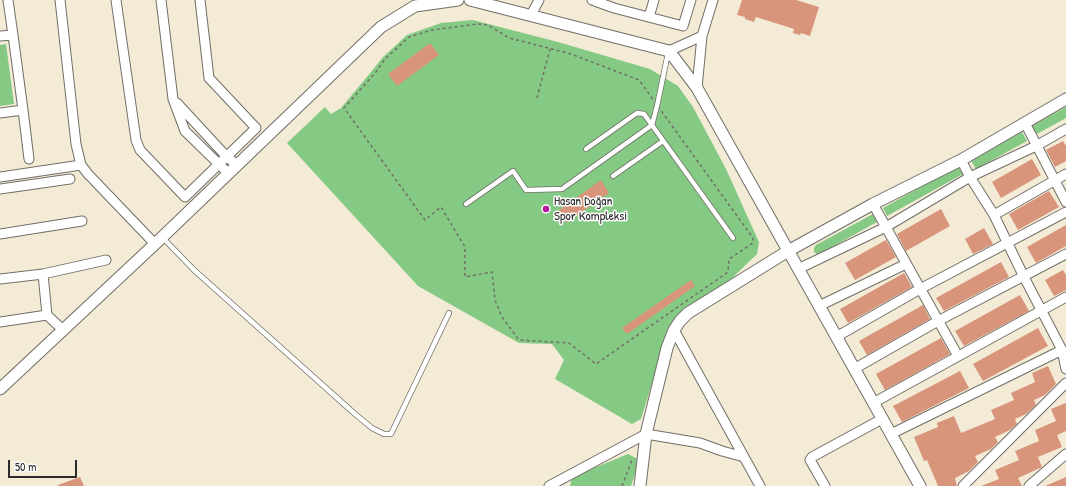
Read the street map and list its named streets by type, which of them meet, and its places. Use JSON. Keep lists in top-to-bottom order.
{
  "places": ["Hasan Doğan Spor Kompleksi"],
  "scale_bar": "50 m"
}
